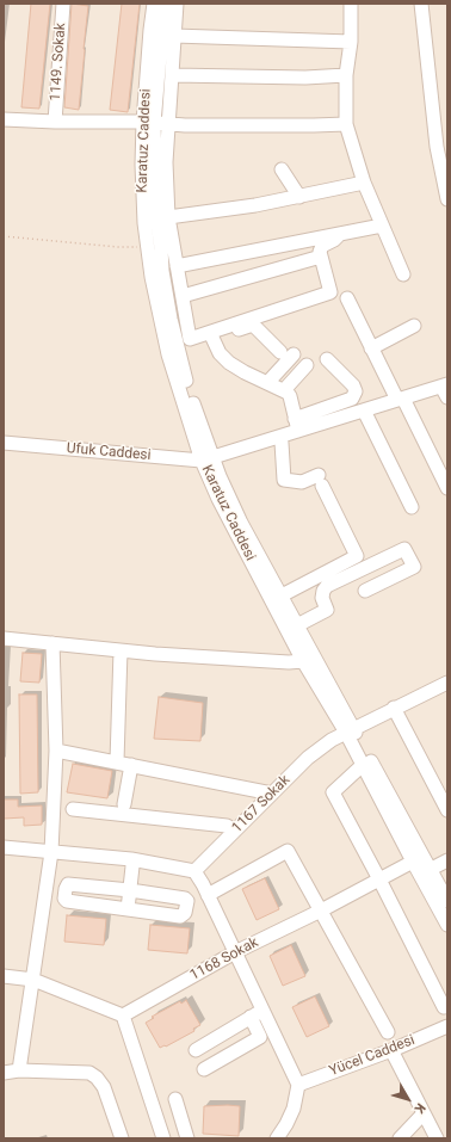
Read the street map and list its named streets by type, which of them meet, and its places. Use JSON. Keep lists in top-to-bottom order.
{
  "streets": {
    "street": [
      "1149. Sokak",
      "Karatuz Caddesi",
      "Ufuk Caddesi",
      "1167 Sokak",
      "1168 Sokak",
      "Yücel Caddesi"
    ]
  },
  "crossings": [
    ["Karatuz Caddesi", "Ufuk Caddesi"],
    ["Karatuz Caddesi", "1167 Sokak"],
    ["Karatuz Caddesi", "1168 Sokak"]
  ],
  "north": "bottom right"
}
